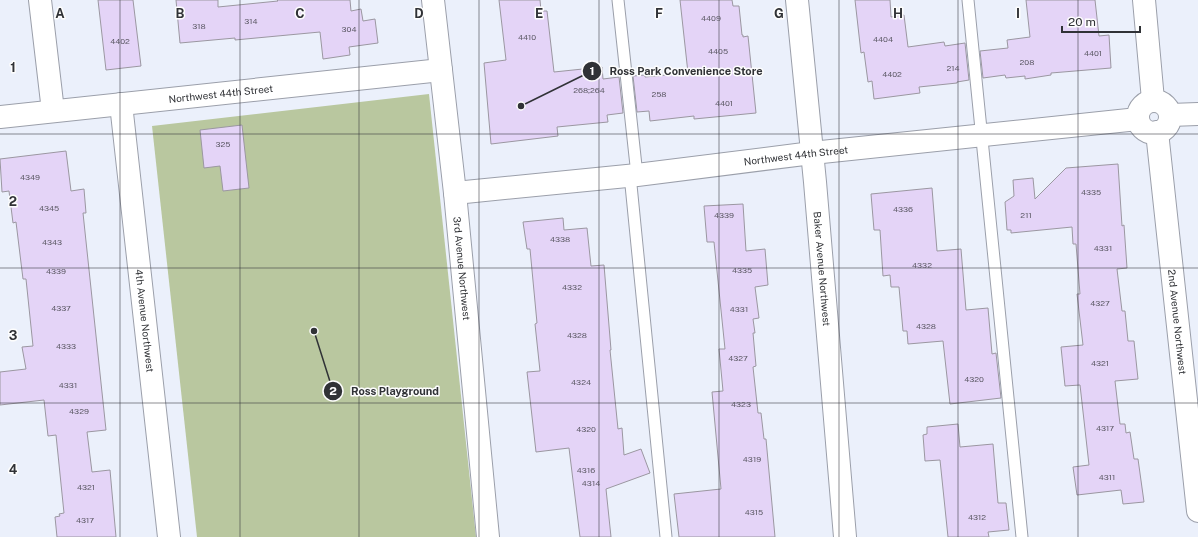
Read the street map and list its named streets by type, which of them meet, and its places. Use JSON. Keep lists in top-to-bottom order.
{
  "streets": {
    "street": [
      "Northwest 44th Street",
      "3rd Avenue Northwest",
      "Baker Avenue Northwest",
      "4th Avenue Northwest",
      "2nd Avenue Northwest"
    ]
  },
  "crossings": [
    ["Northwest 44th Street", "3rd Avenue Northwest"],
    ["Northwest 44th Street", "Baker Avenue Northwest"],
    ["Northwest 44th Street", "4th Avenue Northwest"],
    ["Northwest 44th Street", "2nd Avenue Northwest"]
  ],
  "places": ["Ross Park Convenience Store", "Ross Playground"],
  "house_numbers": [
    "4409",
    "314",
    "318",
    "304",
    "4410",
    "4404",
    "4402",
    "4405",
    "4401",
    "208",
    "214",
    "4402",
    "268;264",
    "258",
    "4401",
    "325",
    "4349",
    "4335",
    "4345",
    "4336",
    "4339",
    "211",
    "4338",
    "4343",
    "4331",
    "4332",
    "4335",
    "4339",
    "4332",
    "4327",
    "4337",
    "4331",
    "4328",
    "4328",
    "4333",
    "4327",
    "4321",
    "4320",
    "4324",
    "4331",
    "4323",
    "4329",
    "4317",
    "4320",
    "4319",
    "4316",
    "4311",
    "4314",
    "4321",
    "4315",
    "4312",
    "4317"
  ],
  "scale_bar": "20 m",
  "grid": {
    "columns": [
      "A",
      "B",
      "C",
      "D",
      "E",
      "F",
      "G",
      "H",
      "I"
    ],
    "rows": [
      "1",
      "2",
      "3",
      "4"
    ]
  }
}
